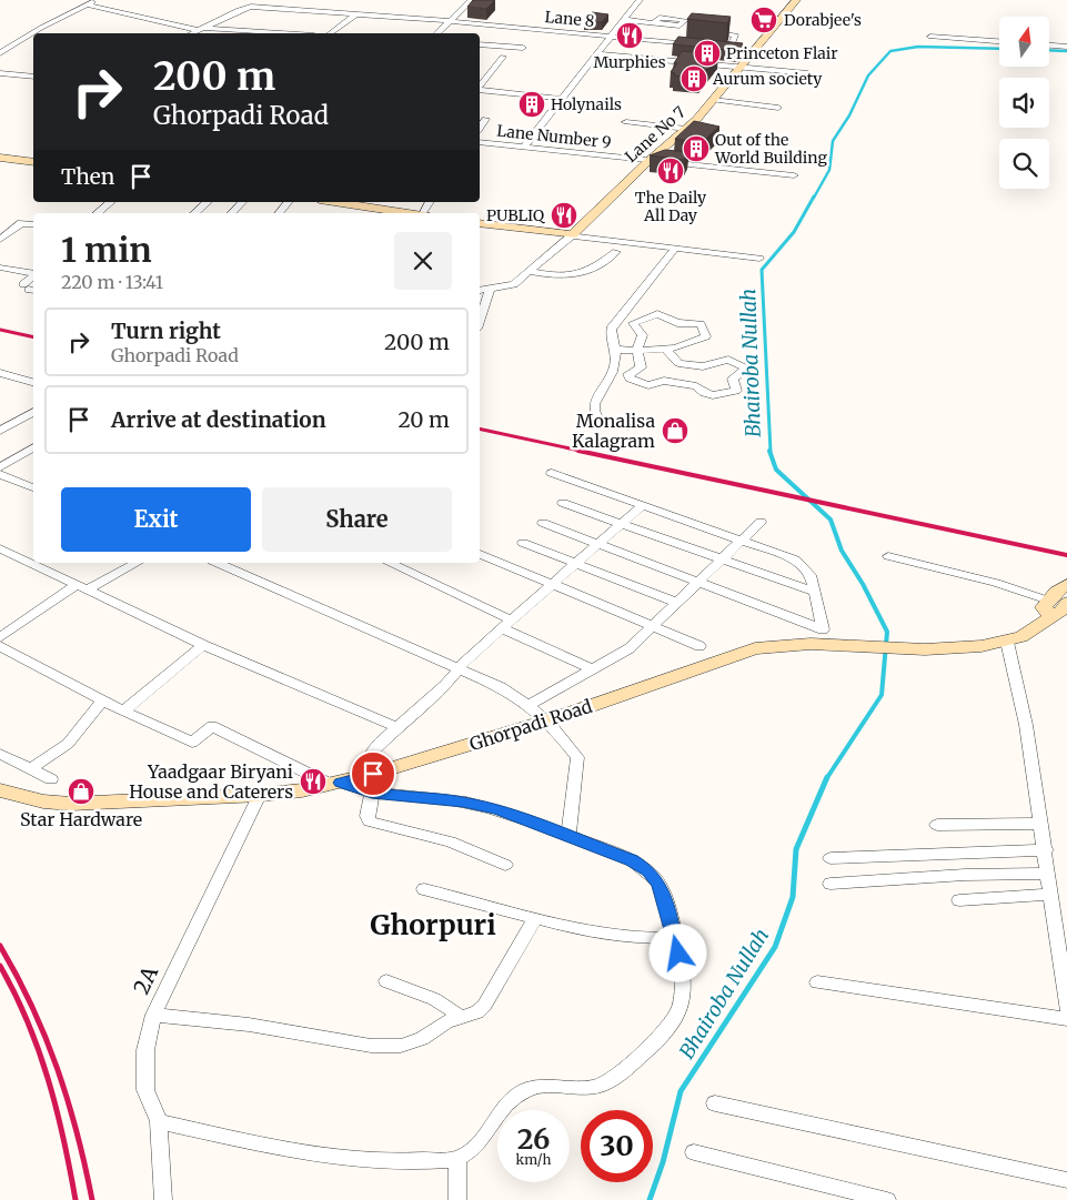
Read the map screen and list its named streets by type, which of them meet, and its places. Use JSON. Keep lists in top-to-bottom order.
{
  "streets": {
    "main road": ["Lane No 7", "Ghorpadi Road"],
    "street": ["Lane 8", "Lane Number 9", "2A"]
  },
  "crossings": [
    ["Lane No 7", "Lane Number 9"],
    ["Ghorpadi Road", "2A"]
  ],
  "districts": ["Ghorpuri"],
  "water": ["Bhairoba Nullah"],
  "places": {
    "supermarket": ["Dorabjee's"],
    "restaurant": [
      "Murphies",
      "The Daily All Day",
      "PUBLIQ",
      "Yaadgaar Biryani House and Caterers"
    ],
    "building": [
      "Princeton Flair",
      "Aurum society",
      "Holynails",
      "Out of the World Building"
    ],
    "shop": ["Monalisa Kalagram", "Star Hardware"]
  },
  "north": "top",
  "page": {
    "turn": ["200 m", "Ghorpadi Road"],
    "then": "Then",
    "heading": ["1 min", "220 m · 13:41"],
    "list": [
      {
        "name": "Turn right",
        "note": "Ghorpadi Road",
        "value": "200 m"
      },
      {
        "name": "Arrive at destination",
        "value": "20 m"
      }
    ],
    "buttons": ["Exit", "Share"],
    "speed": "26 km/h",
    "limit": "30"
  }
}
